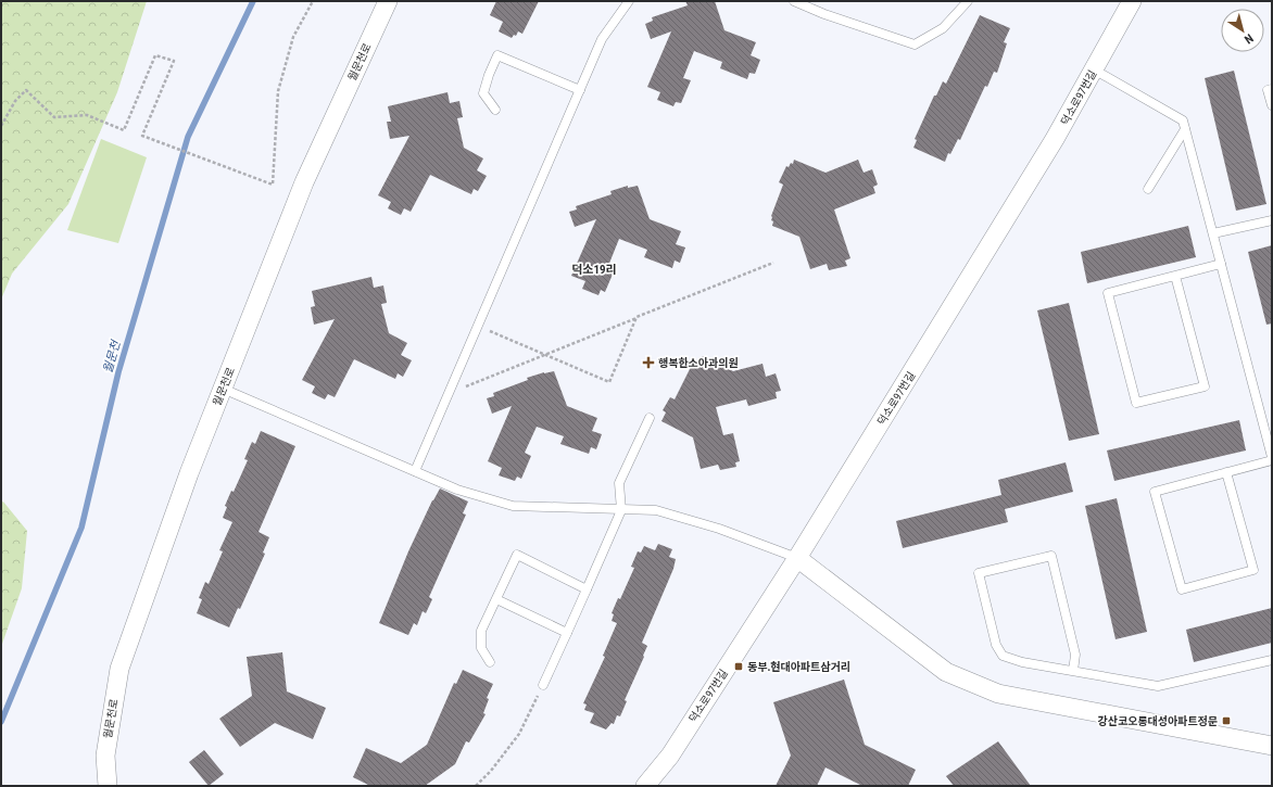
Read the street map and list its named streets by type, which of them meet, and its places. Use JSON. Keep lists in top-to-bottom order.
{
  "streets": {
    "street": ["월문천로", "덕소로97번길"]
  },
  "districts": ["덕소19리"],
  "water": ["월문천"],
  "places": {
    "health": ["행복한소아과의원"],
    "transit": ["동부.현대아파트삼거리", "강산코오롱대성아파트정문"]
  },
  "north": "bottom right"
}
